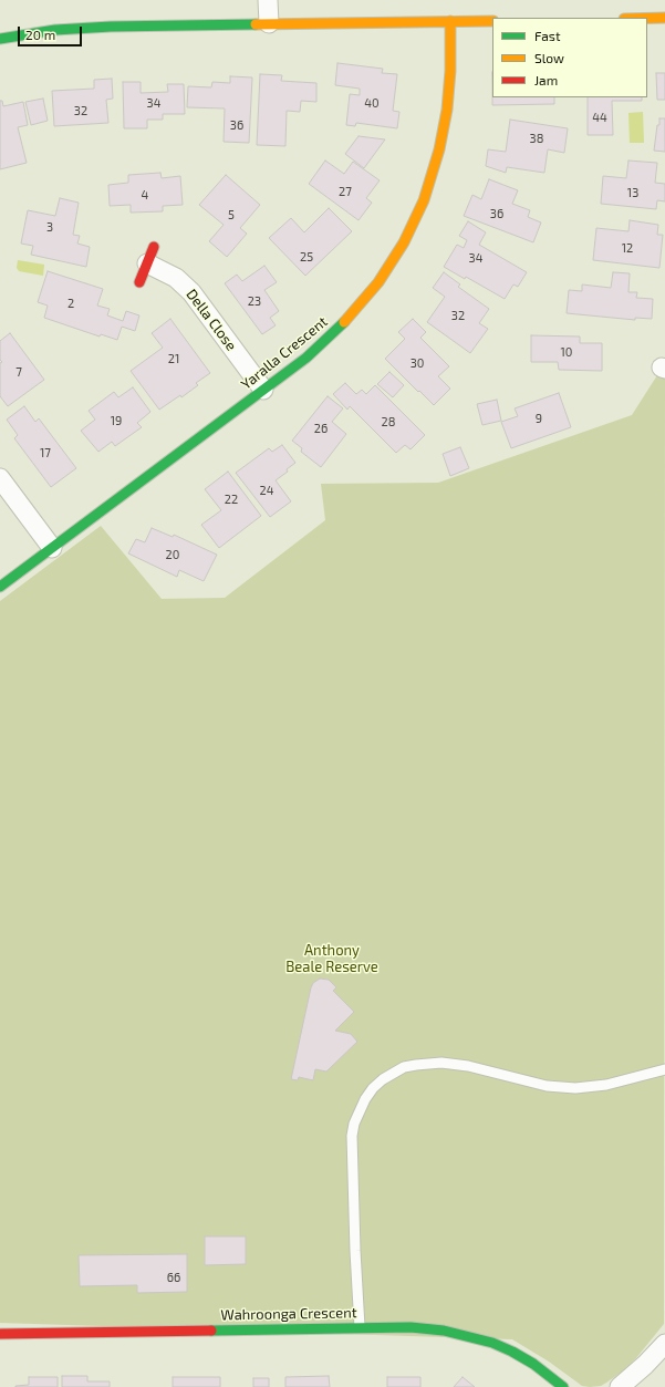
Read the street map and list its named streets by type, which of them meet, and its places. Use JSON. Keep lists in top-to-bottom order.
{
  "streets": {
    "street": ["Della Close", "Yaralla Crescent", "Wahroonga Crescent"]
  },
  "crossings": [
    ["Della Close", "Yaralla Crescent"]
  ],
  "parks": ["Anthony Beale Reserve"],
  "house_numbers": [
    "34",
    "40",
    "32",
    "44",
    "36",
    "38",
    "27",
    "13",
    "4",
    "36",
    "5",
    "3",
    "12",
    "25",
    "34",
    "23",
    "2",
    "32",
    "10",
    "21",
    "30",
    "7",
    "9",
    "19",
    "28",
    "26",
    "17",
    "24",
    "22",
    "20",
    "66"
  ],
  "legend": ["Fast", "Slow", "Jam"],
  "scale_bar": "20 m"
}
